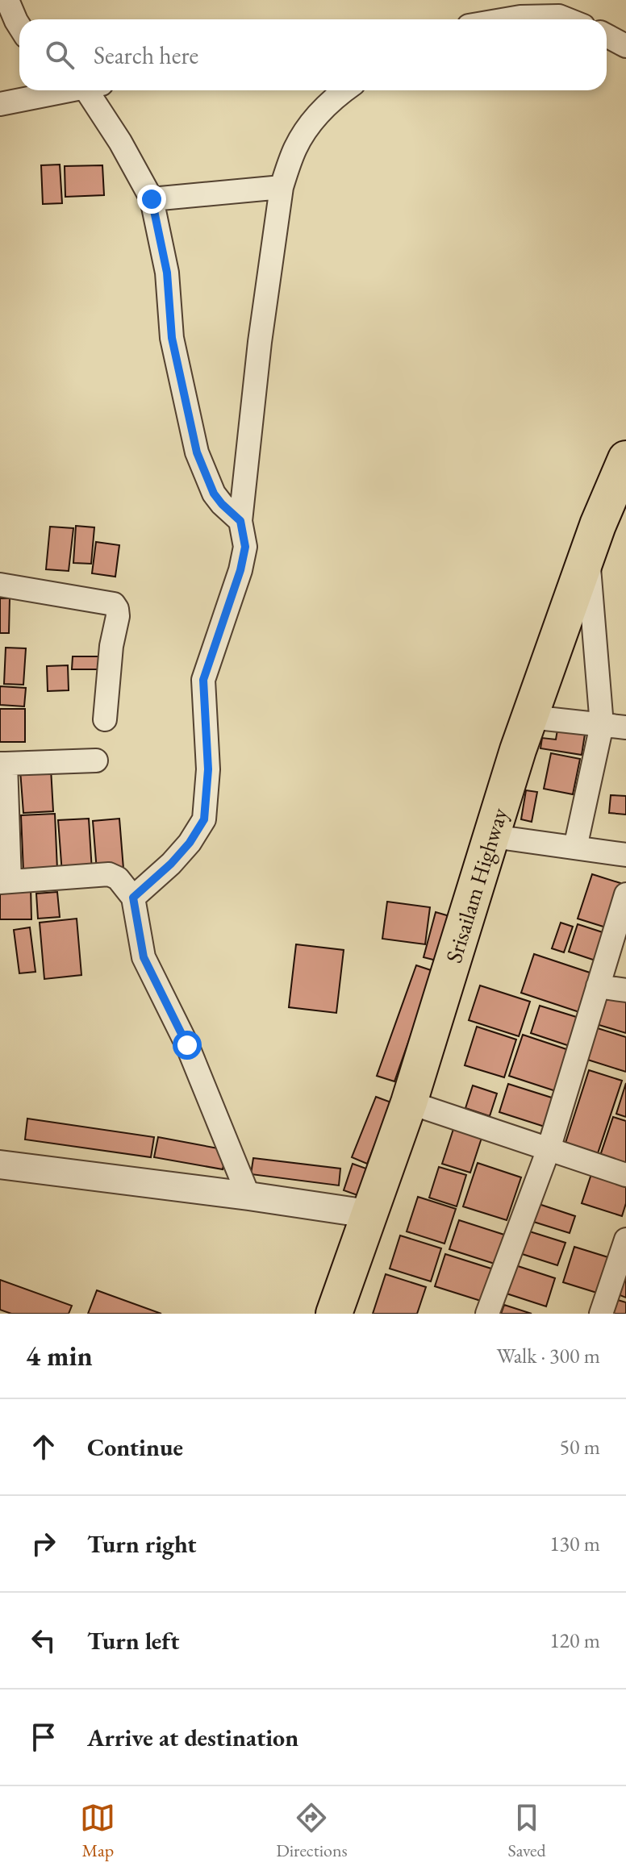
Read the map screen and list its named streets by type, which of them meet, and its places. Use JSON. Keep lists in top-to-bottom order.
{
  "streets": {
    "highway": ["Srisailam Highway"]
  },
  "page": {
    "search": "Search here",
    "heading": ["4 min", "Walk · 300 m"],
    "list": [
      ["Continue", "50 m"],
      ["Turn right", "130 m"],
      ["Turn left", "120 m"],
      "Arrive at destination"
    ],
    "nav": ["Map", "Directions", "Saved"]
  }
}
